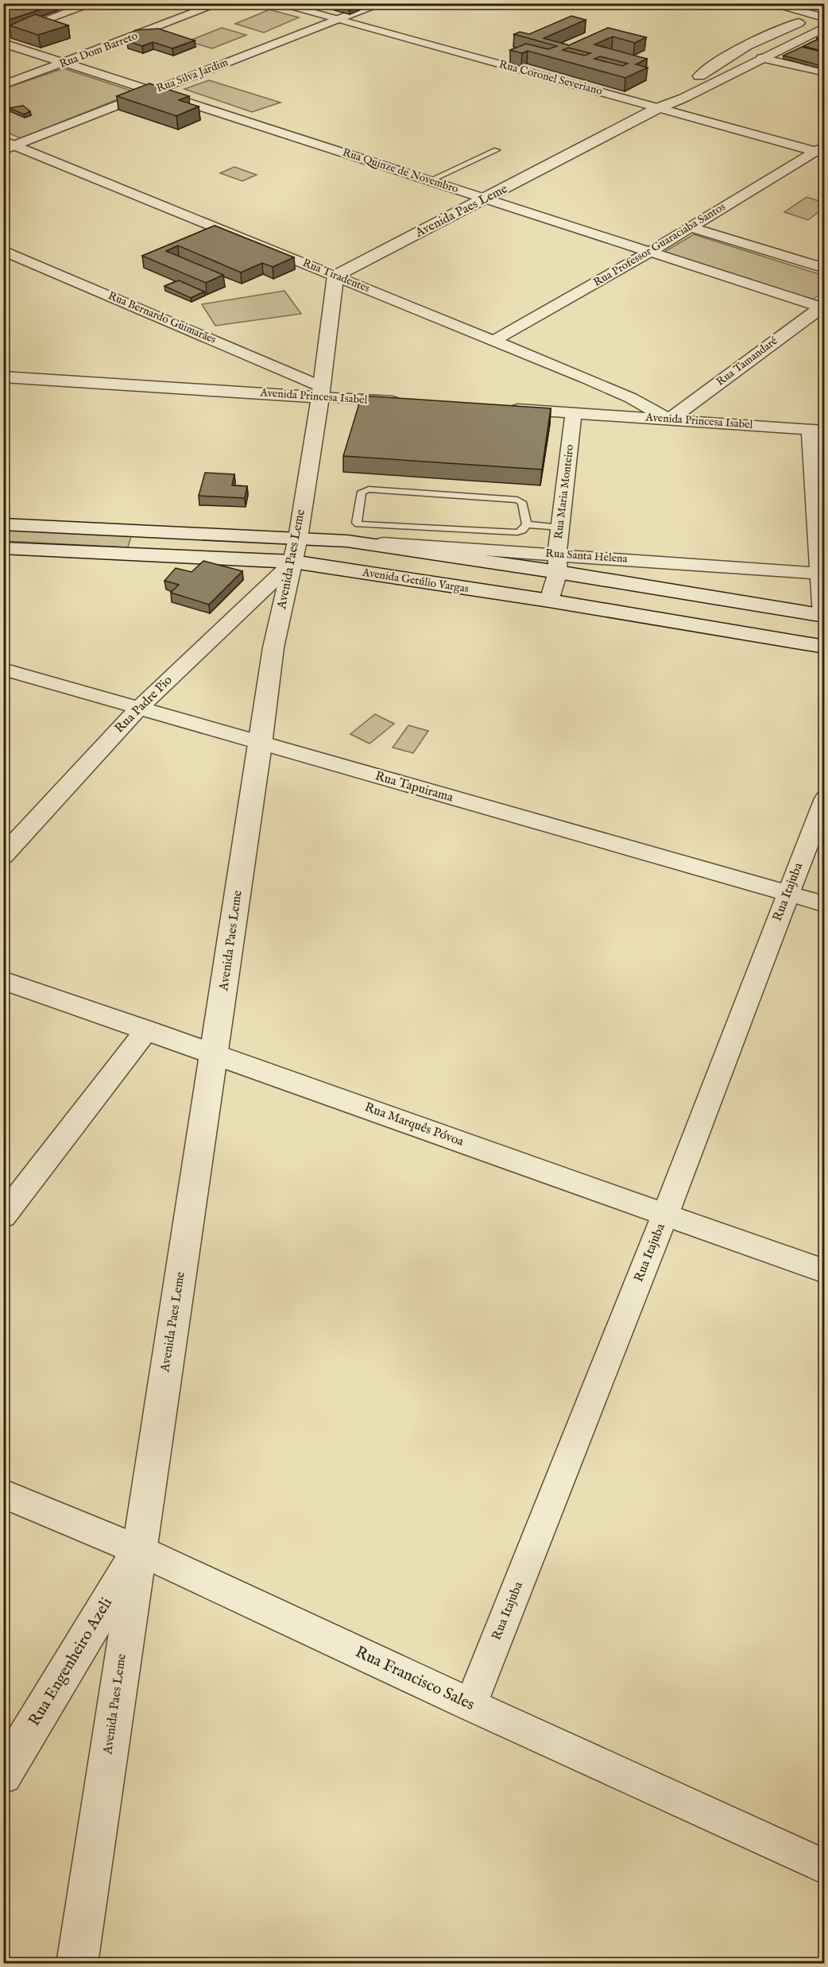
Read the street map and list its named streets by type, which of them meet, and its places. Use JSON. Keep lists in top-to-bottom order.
{
  "streets": {
    "street": [
      "Rua Dom Barreto",
      "Rua Silva Jardim",
      "Rua Coronel Severiano",
      "Rua Quinze de Novembro",
      "Avenida Paes Leme",
      "Rua Professor Guaraciaba Santos",
      "Rua Tiradentes",
      "Rua Bernardo Guimarães",
      "Rua Tamandaré",
      "Avenida Princesa Isabel",
      "Rua Maria Monteiro",
      "Rua Santa Helena",
      "Avenida Getúlio Vargas",
      "Rua Padre Pio",
      "Rua Tapuirama",
      "Rua Itajuba",
      "Rua Marquês Póvoa",
      "Rua Engenheiro Azeli",
      "Rua Francisco Sales"
    ]
  },
  "crossings": [
    ["Rua Dom Barreto", "Rua Quinze de Novembro"],
    ["Rua Silva Jardim", "Rua Coronel Severiano"],
    ["Rua Silva Jardim", "Rua Quinze de Novembro"],
    ["Rua Silva Jardim", "Rua Tiradentes"],
    ["Rua Coronel Severiano", "Avenida Paes Leme"],
    ["Rua Coronel Severiano", "Rua Professor Guaraciaba Santos"],
    ["Rua Quinze de Novembro", "Avenida Paes Leme"],
    ["Rua Quinze de Novembro", "Rua Professor Guaraciaba Santos"],
    ["Rua Quinze de Novembro", "Rua Tamandaré"],
    ["Avenida Paes Leme", "Rua Tiradentes"],
    ["Avenida Paes Leme", "Rua Bernardo Guimarães"],
    ["Avenida Paes Leme", "Avenida Princesa Isabel"],
    ["Avenida Paes Leme", "Avenida Getúlio Vargas"],
    ["Avenida Paes Leme", "Rua Padre Pio"],
    ["Avenida Paes Leme", "Rua Tapuirama"],
    ["Avenida Paes Leme", "Rua Marquês Póvoa"],
    ["Avenida Paes Leme", "Rua Engenheiro Azeli"],
    ["Avenida Paes Leme", "Rua Francisco Sales"],
    ["Rua Professor Guaraciaba Santos", "Rua Tiradentes"],
    ["Rua Tiradentes", "Rua Tamandaré"],
    ["Rua Tiradentes", "Avenida Princesa Isabel"],
    ["Rua Bernardo Guimarães", "Avenida Princesa Isabel"],
    ["Rua Tamandaré", "Avenida Princesa Isabel"],
    ["Avenida Princesa Isabel", "Rua Maria Monteiro"],
    ["Rua Maria Monteiro", "Rua Santa Helena"],
    ["Rua Maria Monteiro", "Avenida Getúlio Vargas"],
    ["Rua Santa Helena", "Avenida Getúlio Vargas"],
    ["Avenida Getúlio Vargas", "Rua Padre Pio"],
    ["Rua Padre Pio", "Rua Tapuirama"],
    ["Rua Tapuirama", "Rua Itajuba"],
    ["Rua Itajuba", "Rua Marquês Póvoa"],
    ["Rua Itajuba", "Rua Francisco Sales"],
    ["Rua Engenheiro Azeli", "Rua Francisco Sales"]
  ]
}
